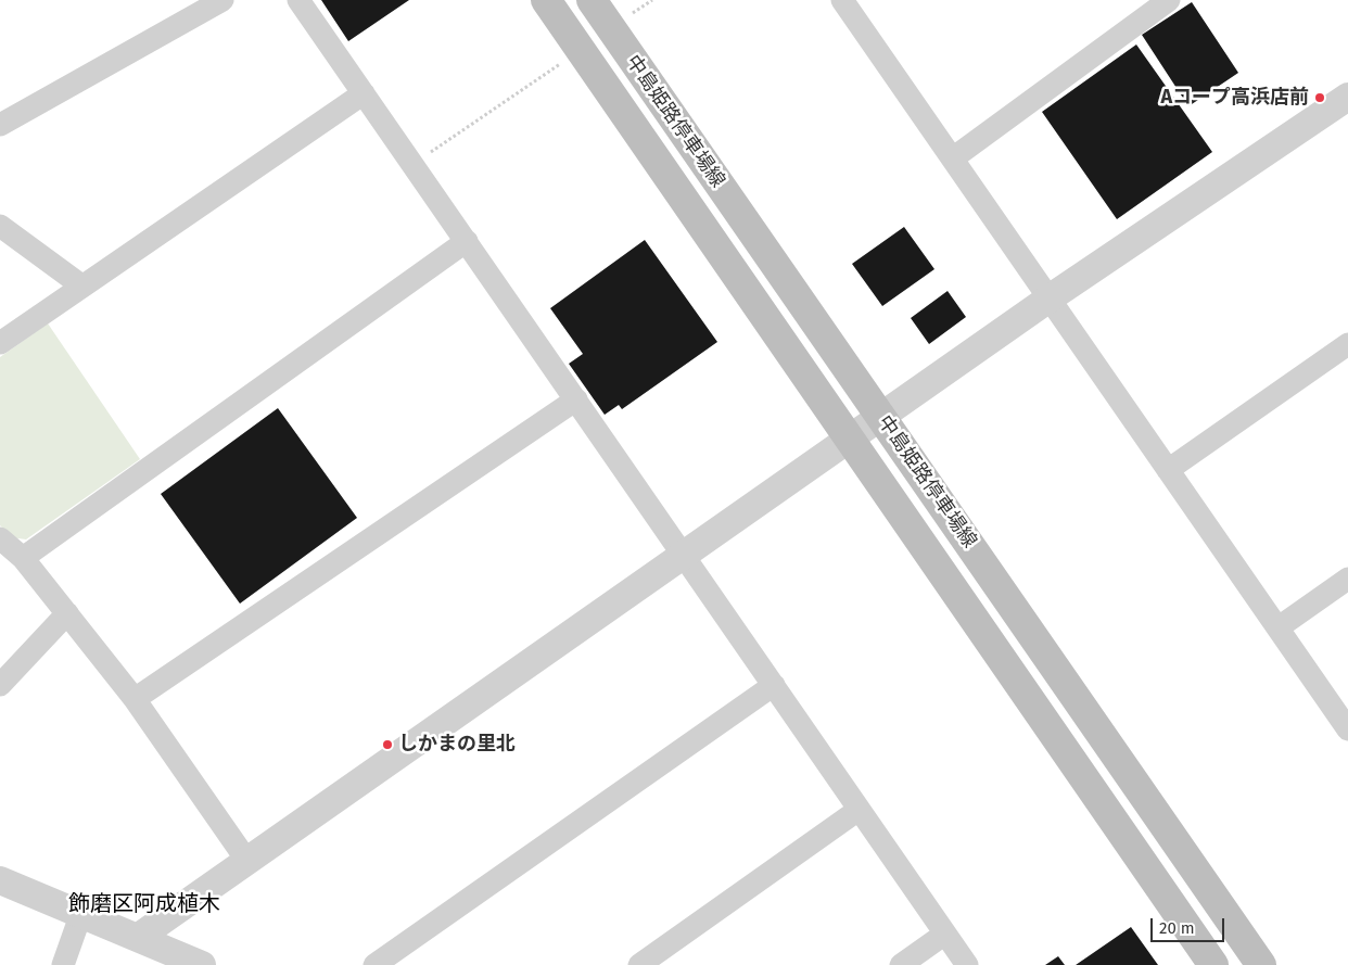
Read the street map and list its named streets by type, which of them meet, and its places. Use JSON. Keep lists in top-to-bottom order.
{
  "streets": {
    "main road": ["中島姫路停車場線"]
  },
  "districts": ["飾磨区阿成植木"],
  "places": ["Aコープ高浜店前", "しかまの里北"],
  "scale_bar": "20 m"
}
